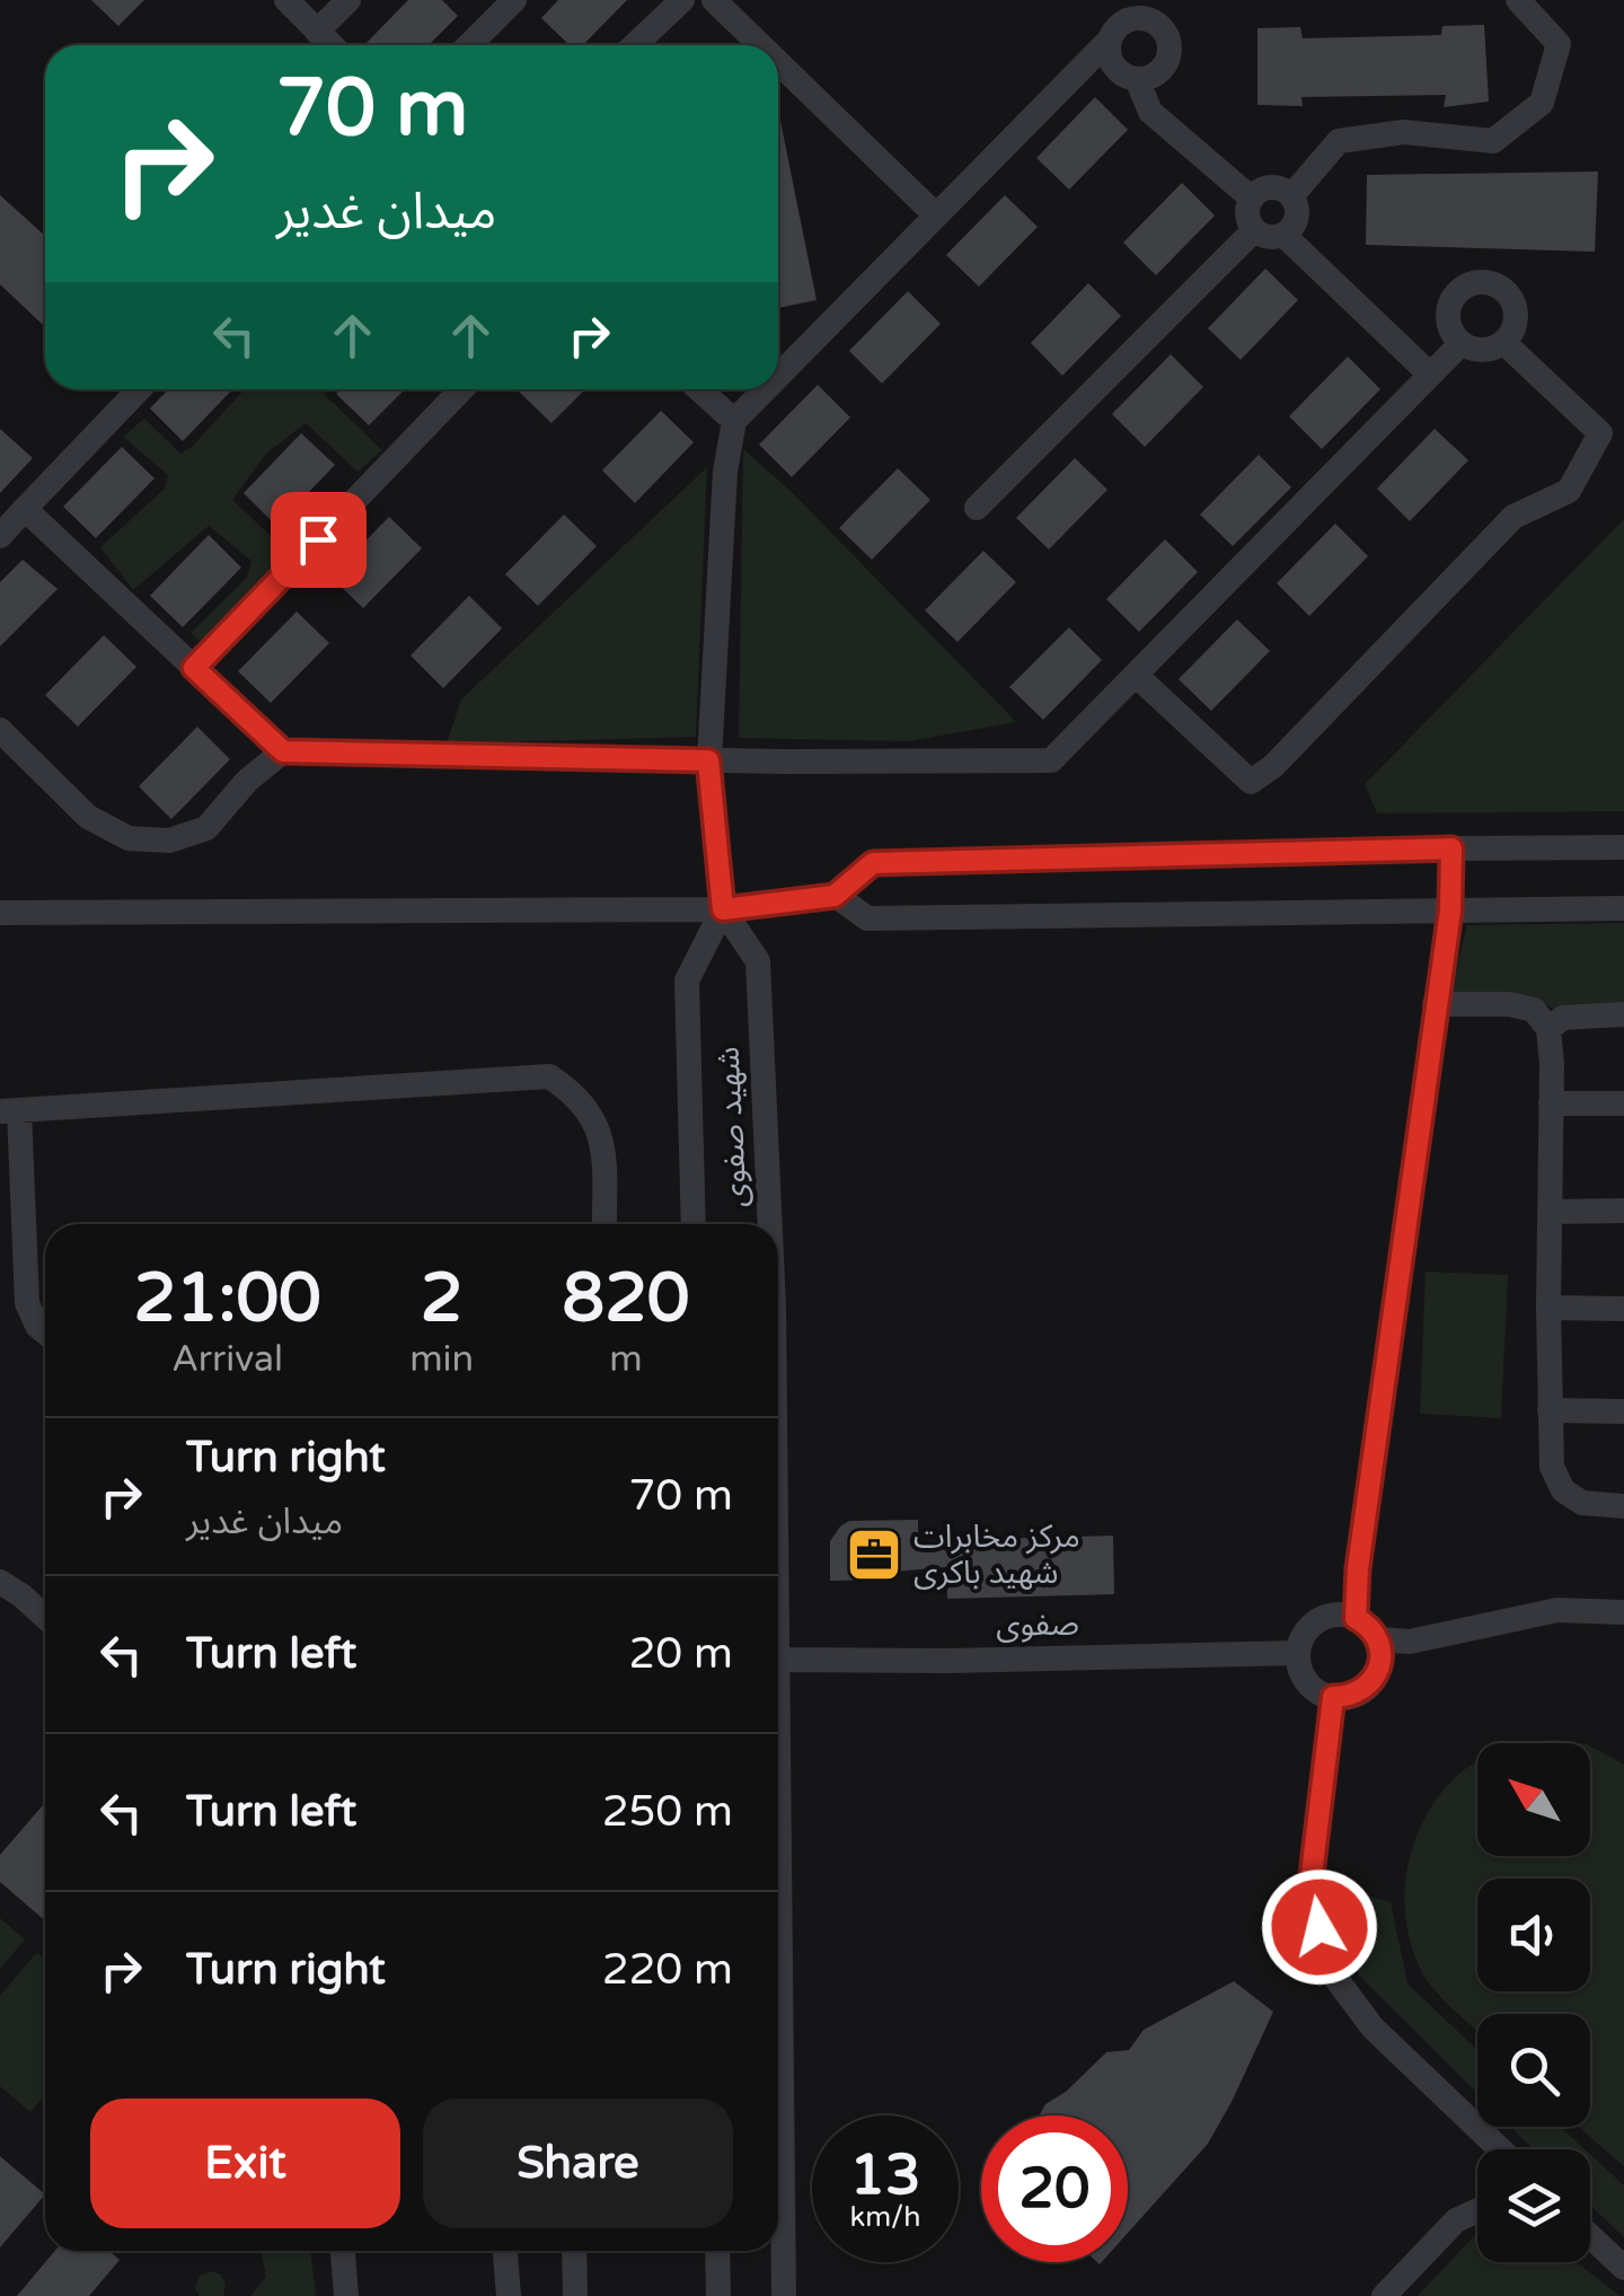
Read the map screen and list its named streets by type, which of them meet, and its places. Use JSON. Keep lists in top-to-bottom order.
{
  "streets": {
    "street": ["شهید صفوی", "صفوی"]
  },
  "crossings": [
    ["شهید صفوی", "صفوی"]
  ],
  "places": {
    "office": ["مرکز مخابرات شهید باکری"]
  },
  "north": "top left",
  "page": {
    "turn": ["70 m", "میدان غدیر"],
    "eta": [
      "21:00",
      "Arrival",
      "2",
      "min",
      "820",
      "m"
    ],
    "list": [
      {
        "name": "Turn right",
        "note": "میدان غدیر",
        "value": "70 m"
      },
      {
        "name": "Turn left",
        "value": "20 m"
      },
      {
        "name": "Turn left",
        "value": "250 m"
      },
      {
        "name": "Turn right",
        "value": "220 m"
      }
    ],
    "buttons": ["Exit", "Share"],
    "speed": "13 km/h",
    "limit": "20"
  }
}
